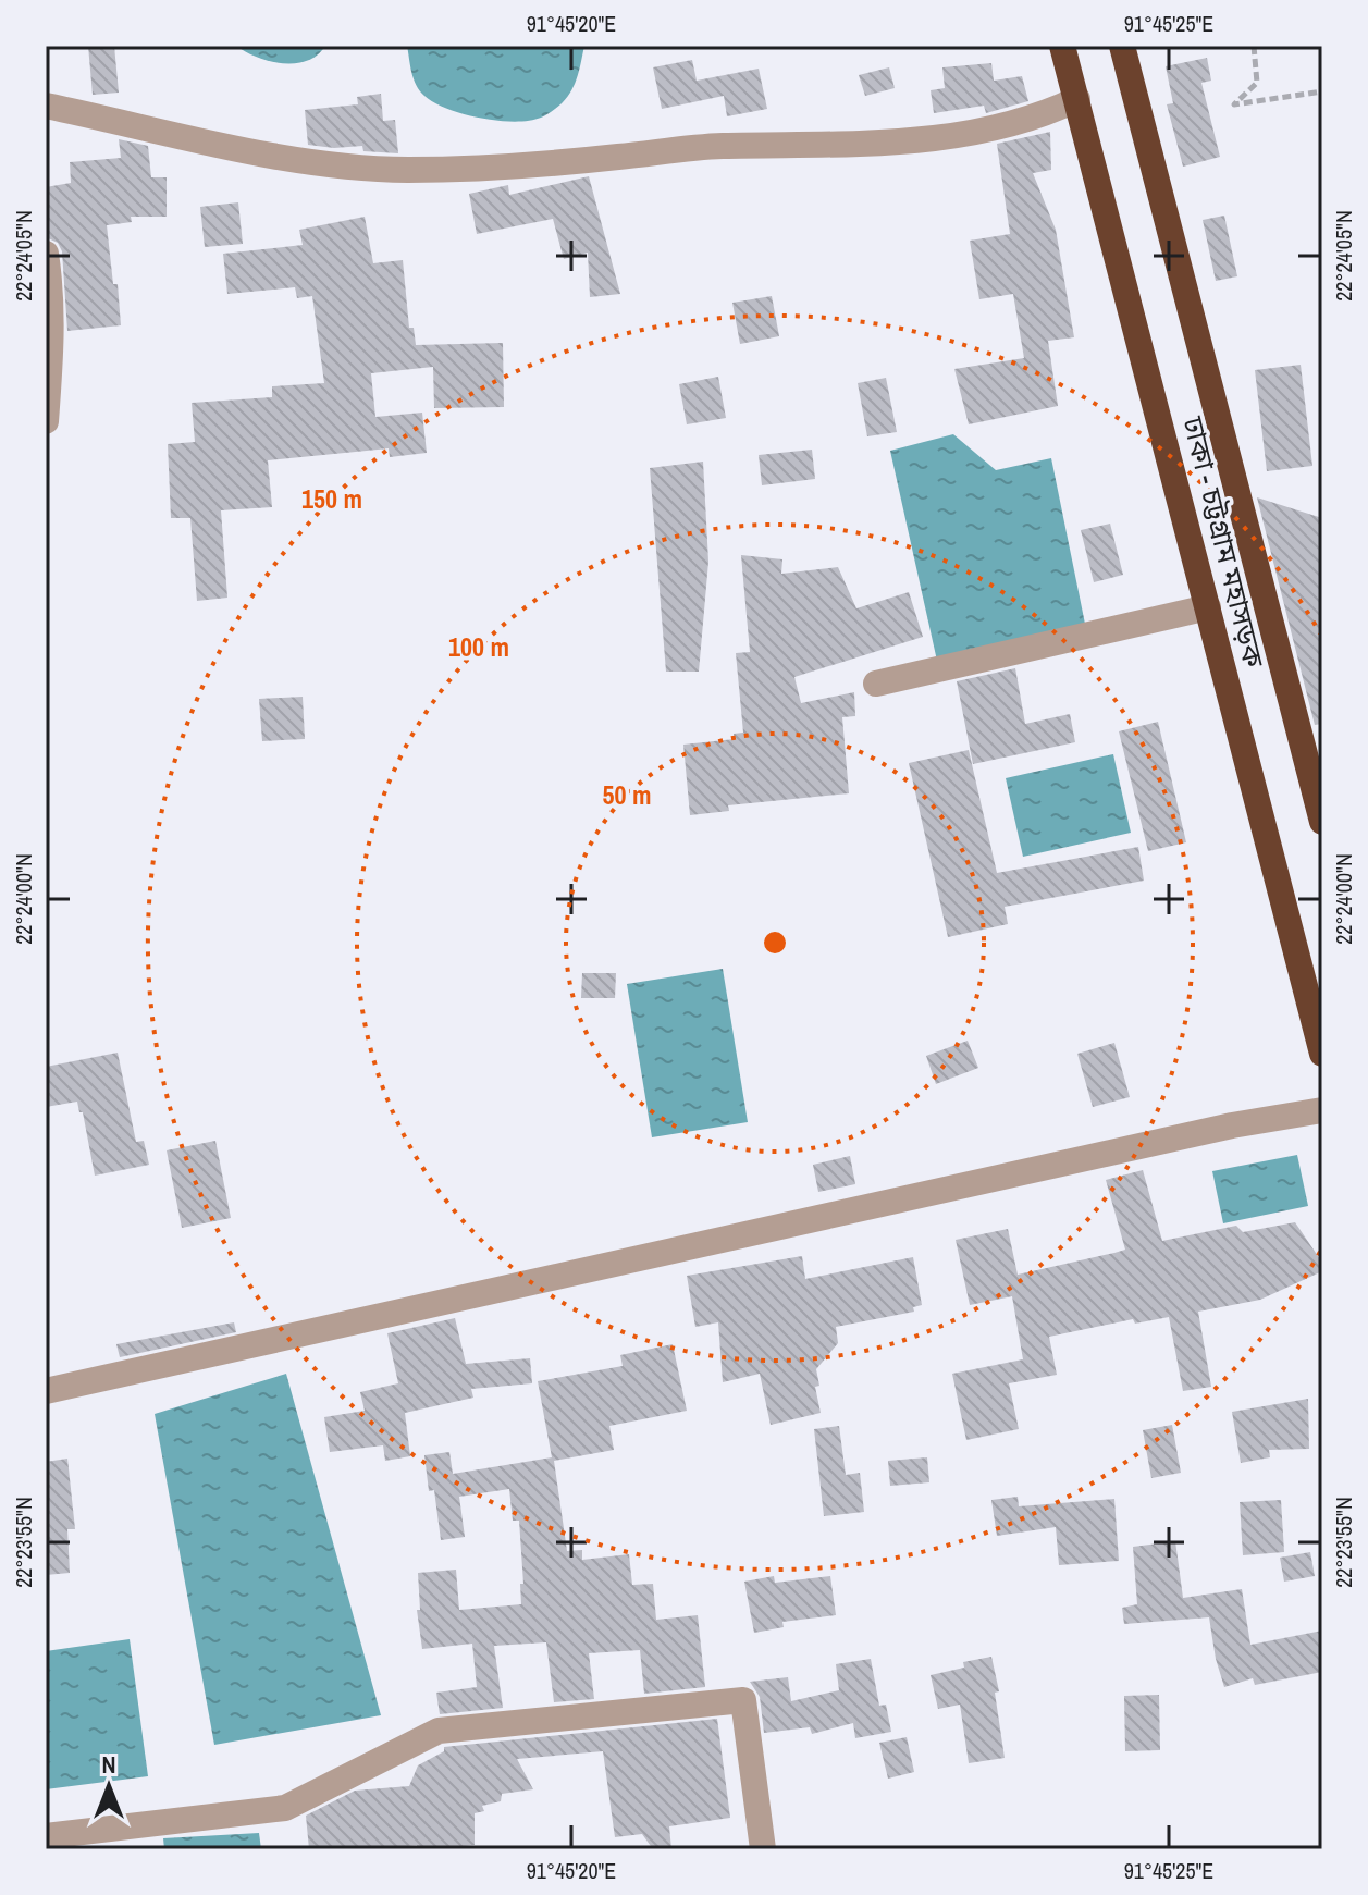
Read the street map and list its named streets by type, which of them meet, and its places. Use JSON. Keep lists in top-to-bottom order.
{
  "streets": {
    "highway": ["ঢাকা - চট্টগ্রাম মহাসড়ক"]
  },
  "north": "top",
  "coordinates": [
    "91°45'20\"E",
    "91°45'25\"E",
    "22°24'05\"N",
    "22°24'00\"N",
    "22°23'55\"N"
  ],
  "rings": ["150 m", "100 m", "50 m"]
}
